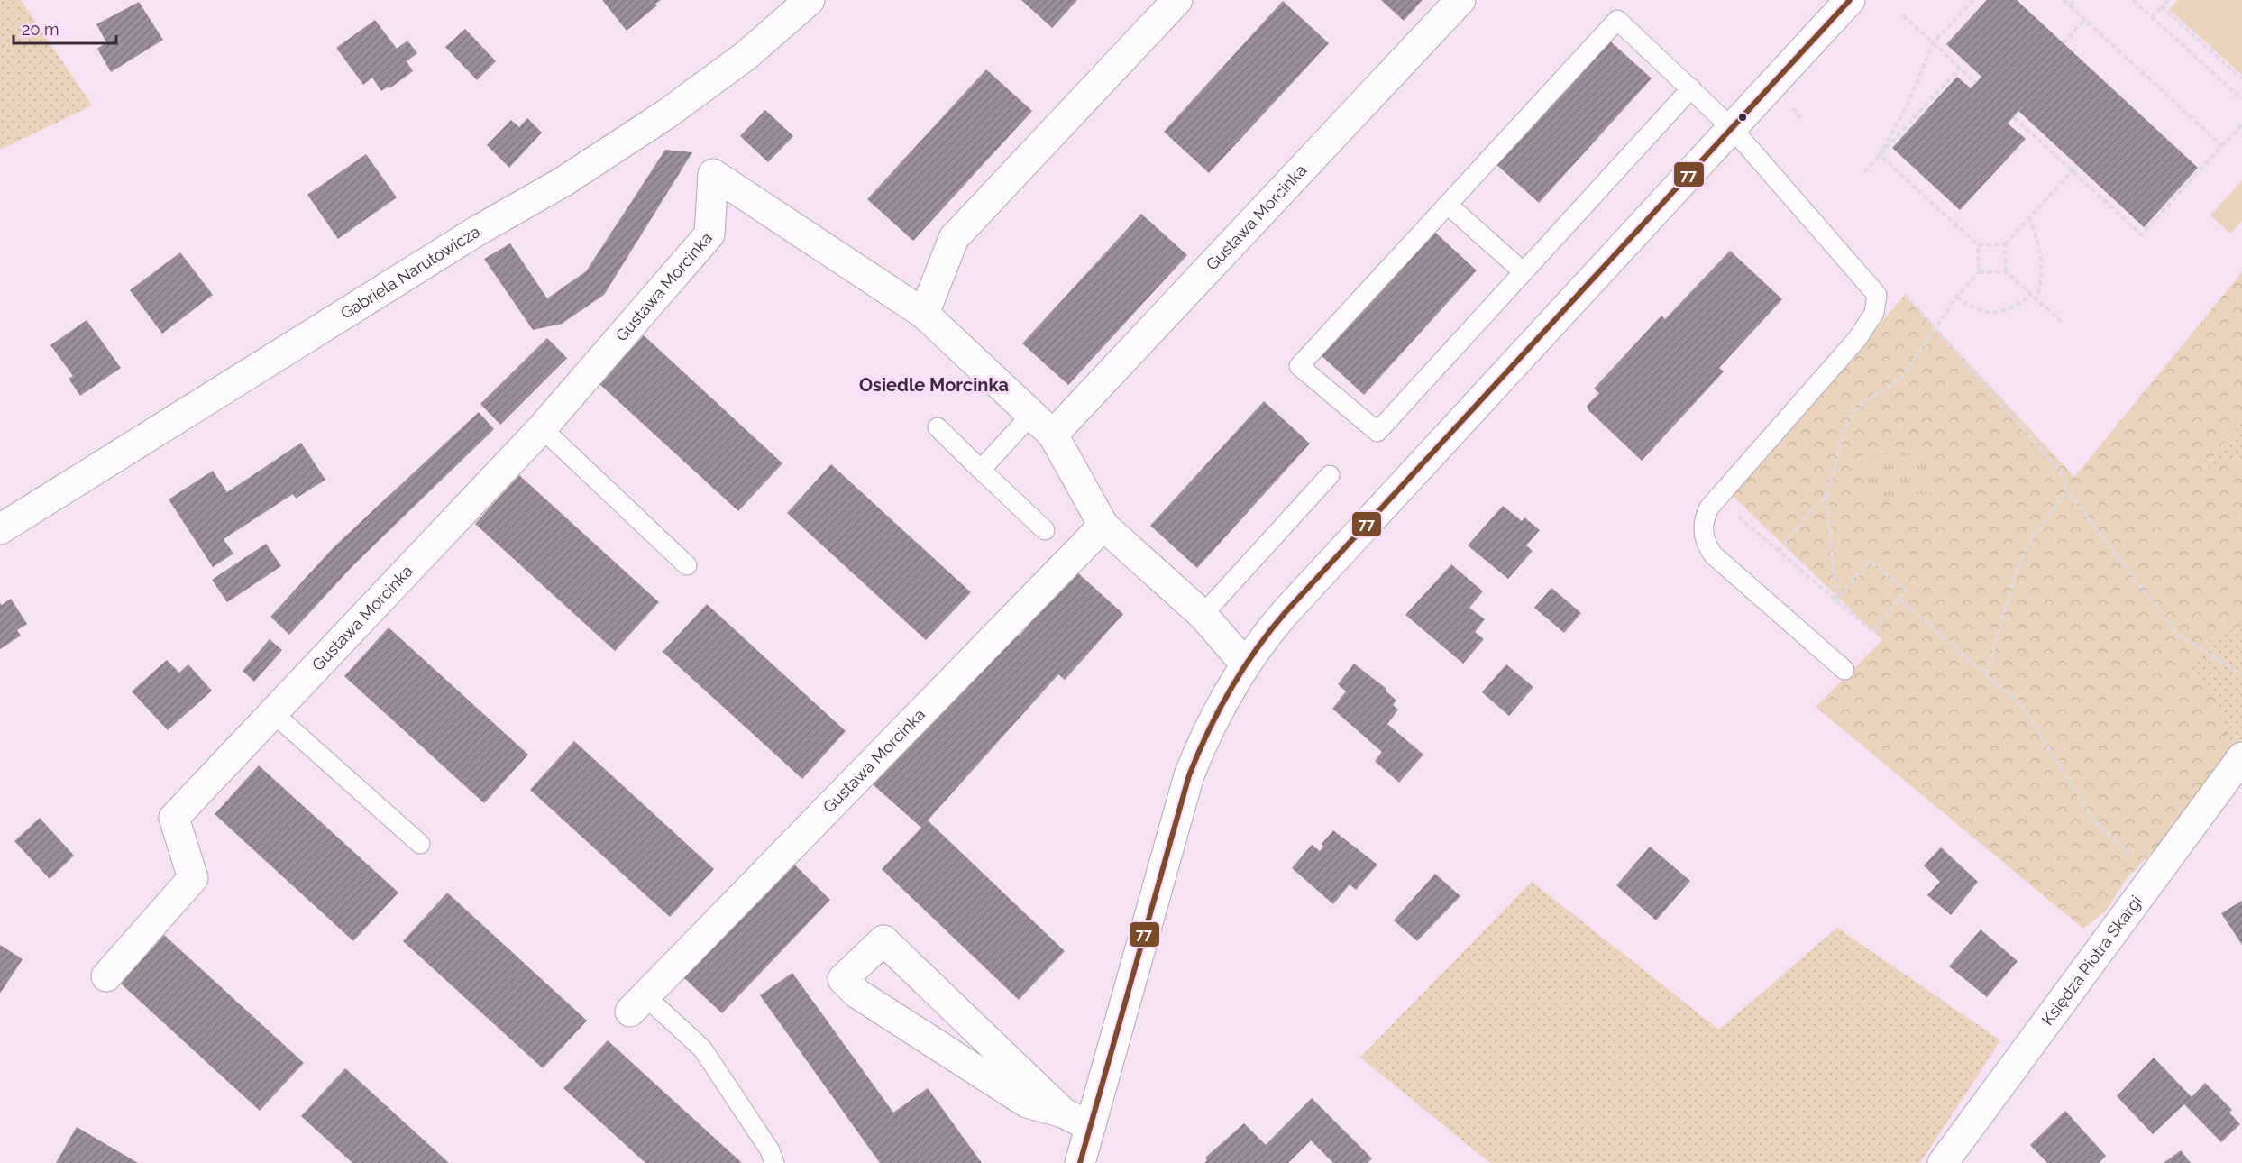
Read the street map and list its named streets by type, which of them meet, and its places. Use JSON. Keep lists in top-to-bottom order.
{
  "streets": {
    "street": ["Gustawa Morcinka", "Gabriela Narutowicza", "Księdza Piotra Skargi"]
  },
  "districts": ["Osiedle Morcinka"],
  "lines": ["transit line 77"],
  "scale_bar": "20 m"
}
